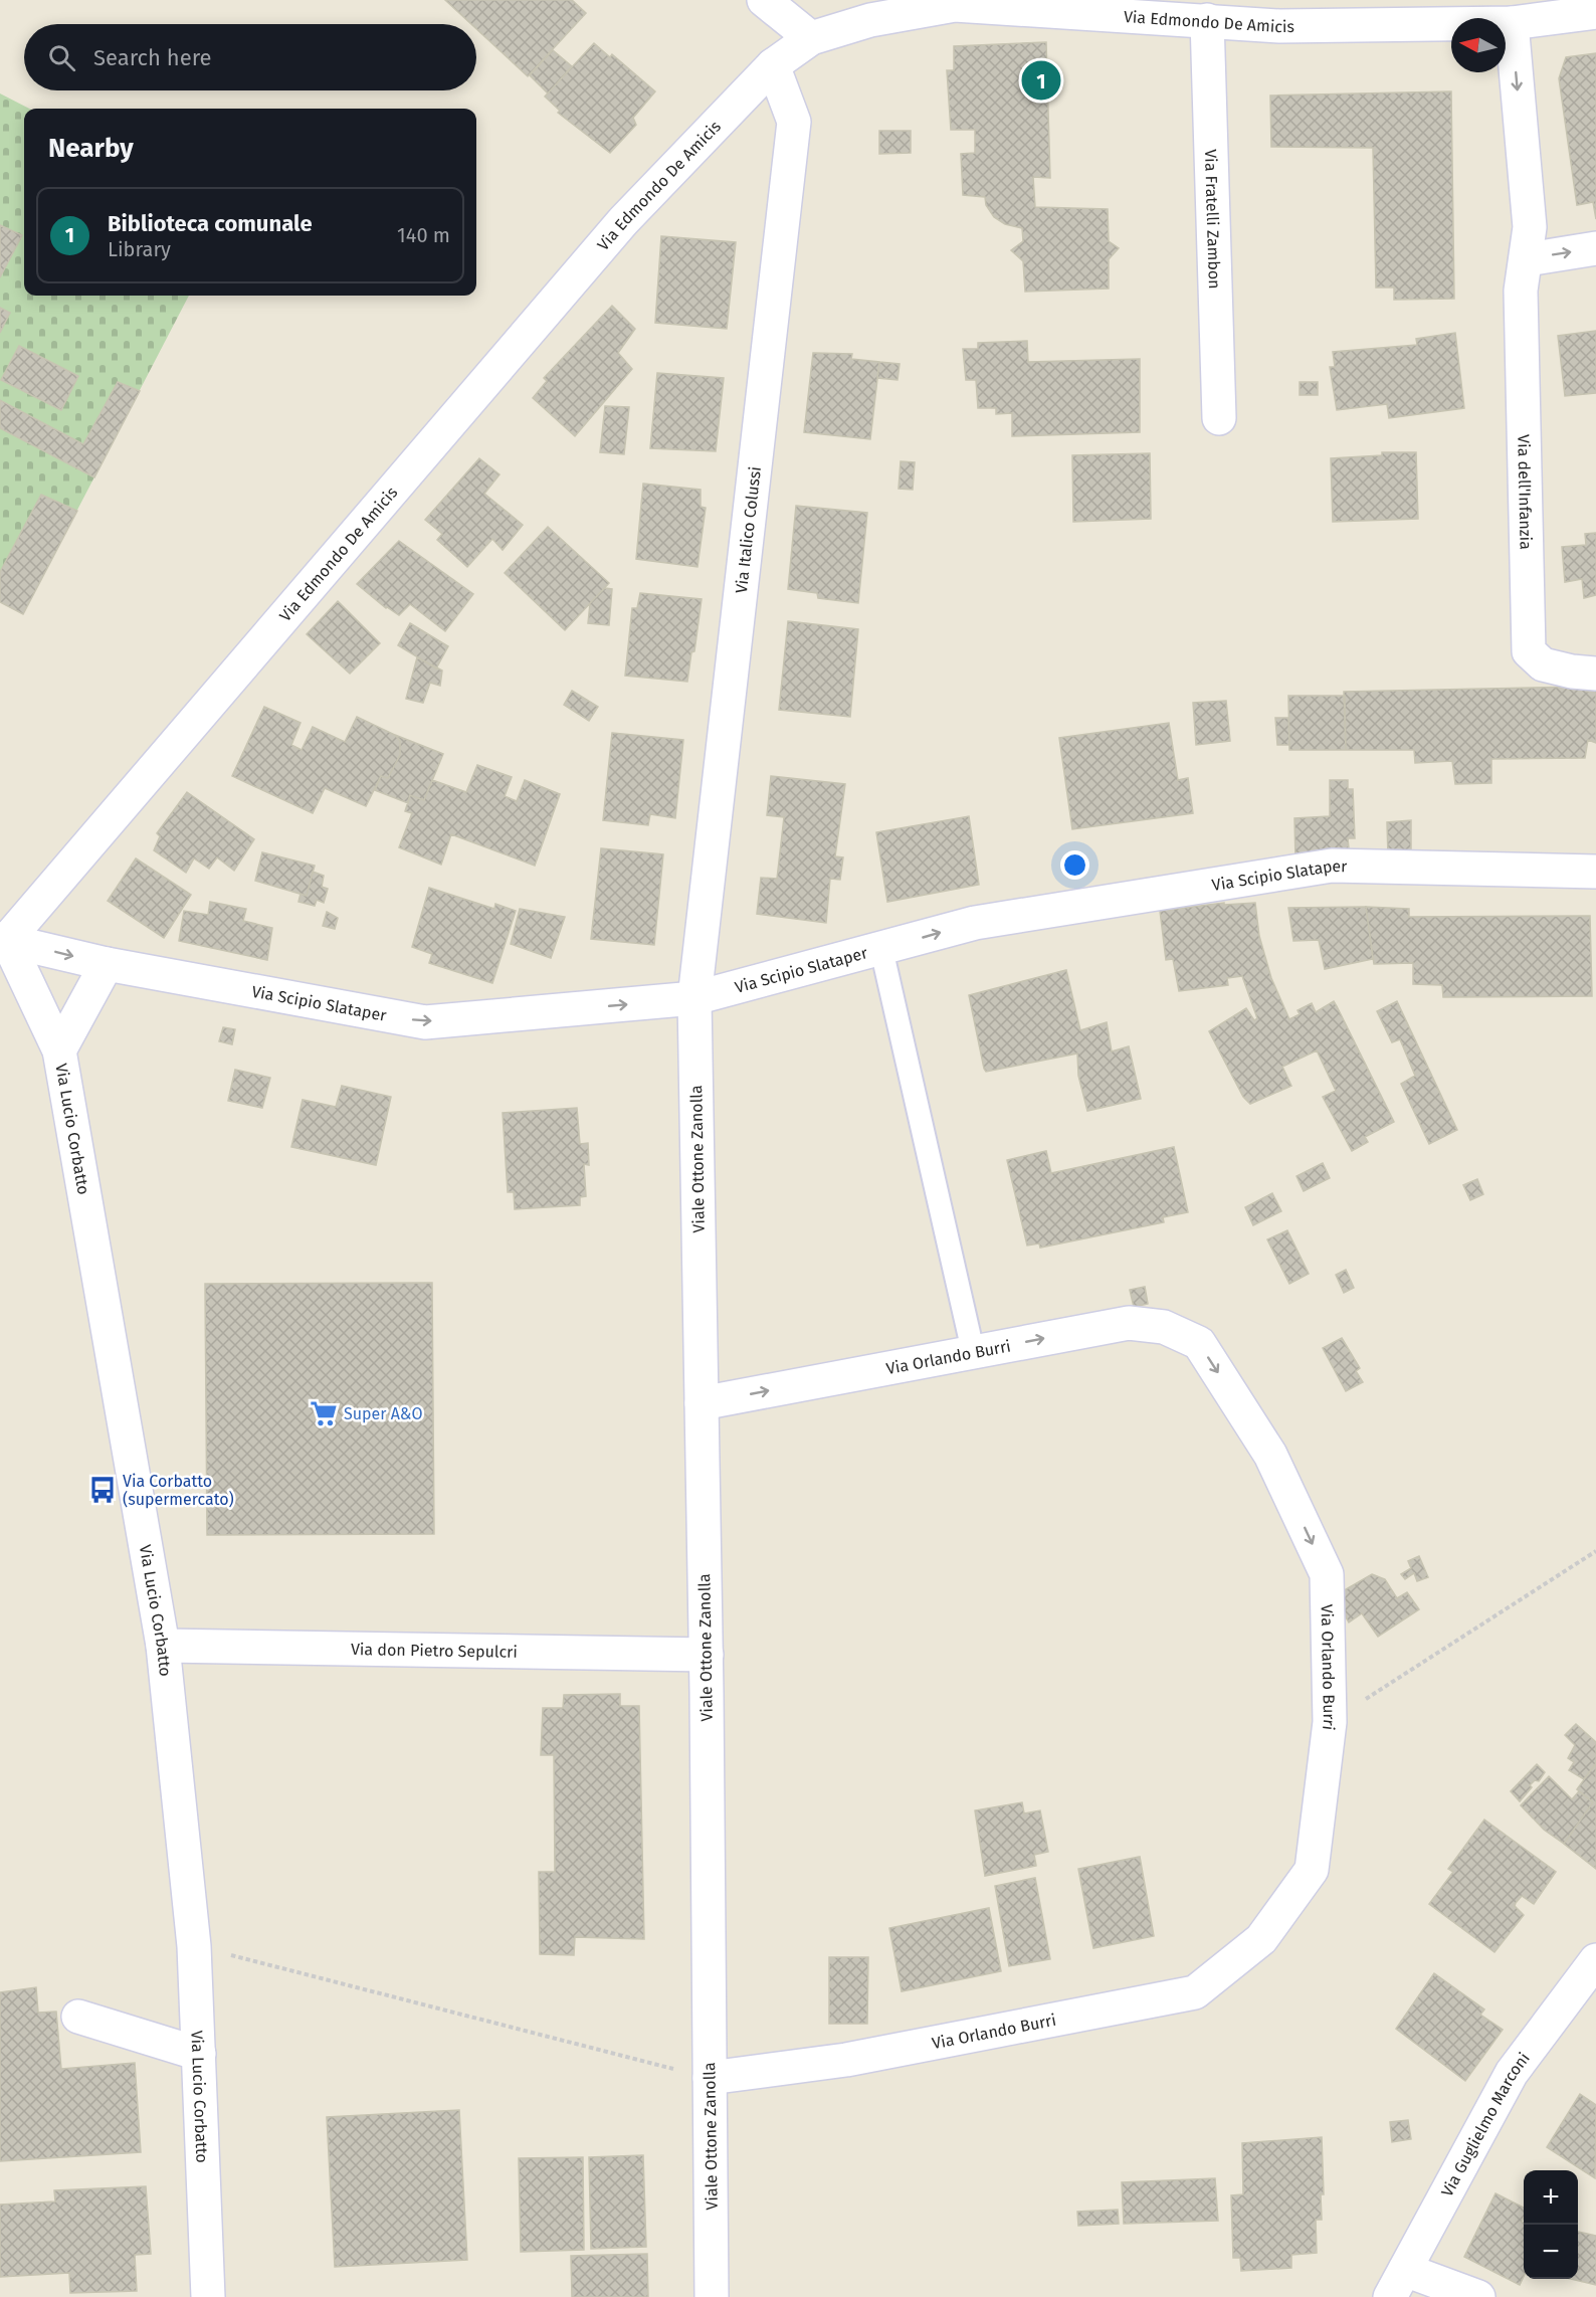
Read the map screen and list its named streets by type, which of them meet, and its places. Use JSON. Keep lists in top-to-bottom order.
{
  "streets": {
    "street": [
      "Via Edmondo De Amicis",
      "Via Fratelli Zambon",
      "Via dell'Infanzia",
      "Via Italico Colussi",
      "Via Scipio Slataper",
      "Via Lucio Corbatto",
      "Viale Ottone Zanolla",
      "Via Orlando Burri",
      "Via don Pietro Sepulcri",
      "Via Guglielmo Marconi"
    ]
  },
  "crossings": [
    ["Via Edmondo De Amicis", "Via Fratelli Zambon"],
    ["Via Edmondo De Amicis", "Via dell'Infanzia"],
    ["Via Edmondo De Amicis", "Via Italico Colussi"],
    ["Via Edmondo De Amicis", "Via Scipio Slataper"],
    ["Via Edmondo De Amicis", "Via Lucio Corbatto"],
    ["Via Italico Colussi", "Via Scipio Slataper"],
    ["Via Italico Colussi", "Viale Ottone Zanolla"],
    ["Via Scipio Slataper", "Via Lucio Corbatto"],
    ["Via Scipio Slataper", "Viale Ottone Zanolla"],
    ["Via Lucio Corbatto", "Via don Pietro Sepulcri"],
    ["Viale Ottone Zanolla", "Via Orlando Burri"],
    ["Viale Ottone Zanolla", "Via don Pietro Sepulcri"]
  ],
  "one_way": ["Via Scipio Slataper"],
  "places": {
    "supermarket": ["Super A&O"],
    "bus stop": ["Via Corbatto (supermercato)"]
  },
  "north": "left",
  "page": {
    "search": "Search here",
    "pins": "1",
    "heading": "Nearby",
    "list": [
      {
        "mark": "1",
        "name": "Biblioteca comunale",
        "note": "Library",
        "value": "140 m"
      }
    ],
    "map_buttons": ["+", "−"]
  }
}
